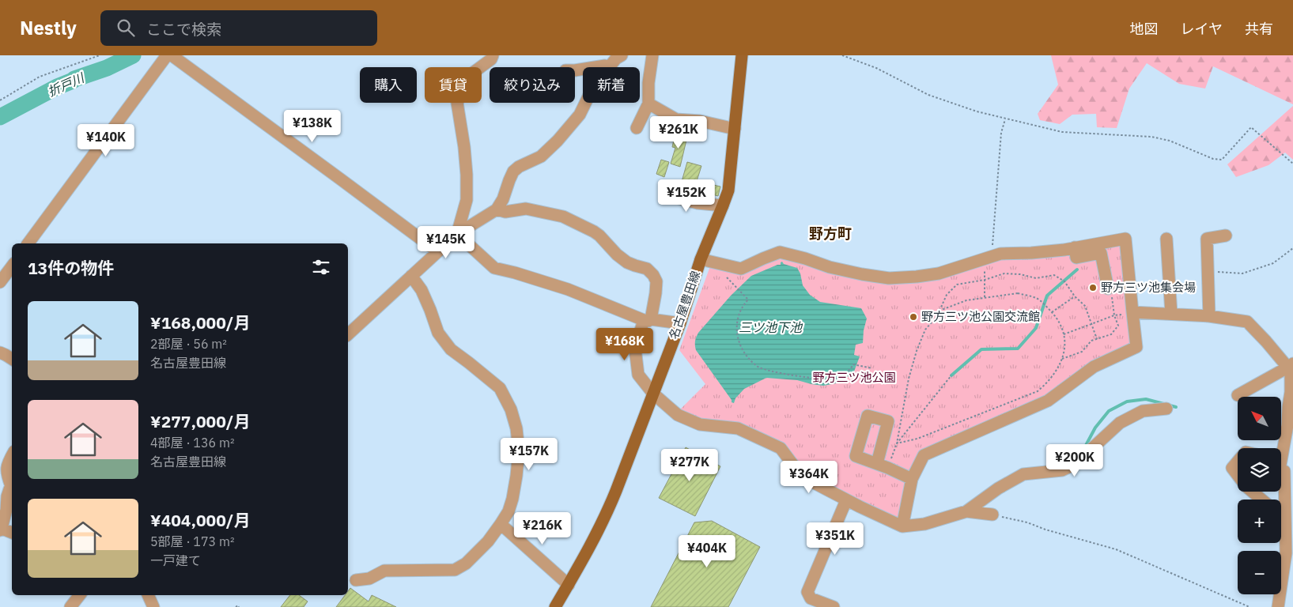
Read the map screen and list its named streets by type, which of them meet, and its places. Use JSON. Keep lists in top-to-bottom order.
{
  "streets": {
    "main road": ["名古屋豊田線"]
  },
  "districts": ["野方町"],
  "water": ["折戸川", "三ツ池下池"],
  "parks": ["野方三ツ池公園"],
  "places": ["野方三ツ池集会場", "野方三ツ池公園交流館"],
  "north": "top left",
  "page": {
    "header": "Nestly",
    "search": "ここで検索",
    "nav": ["地図", "レイヤ", "共有"],
    "chip": [
      "購入",
      "賃貸",
      "絞り込み",
      "新着"
    ],
    "price": [
      "¥138K",
      "¥261K",
      "¥140K",
      "¥152K",
      "¥145K",
      "¥168K",
      "¥157K",
      "¥200K",
      "¥277K",
      "¥364K",
      "¥216K",
      "¥351K",
      "¥404K"
    ],
    "heading": "13件の物件",
    "list": [
      {
        "name": "¥168,000/月",
        "note": "2部屋 · 56 m² · 名古屋豊田線"
      },
      {
        "name": "¥277,000/月",
        "note": "4部屋 · 136 m² · 名古屋豊田線"
      },
      {
        "name": "¥404,000/月",
        "note": "5部屋 · 173 m² · 一戸建て"
      }
    ],
    "map_buttons": ["+", "−"]
  }
}
